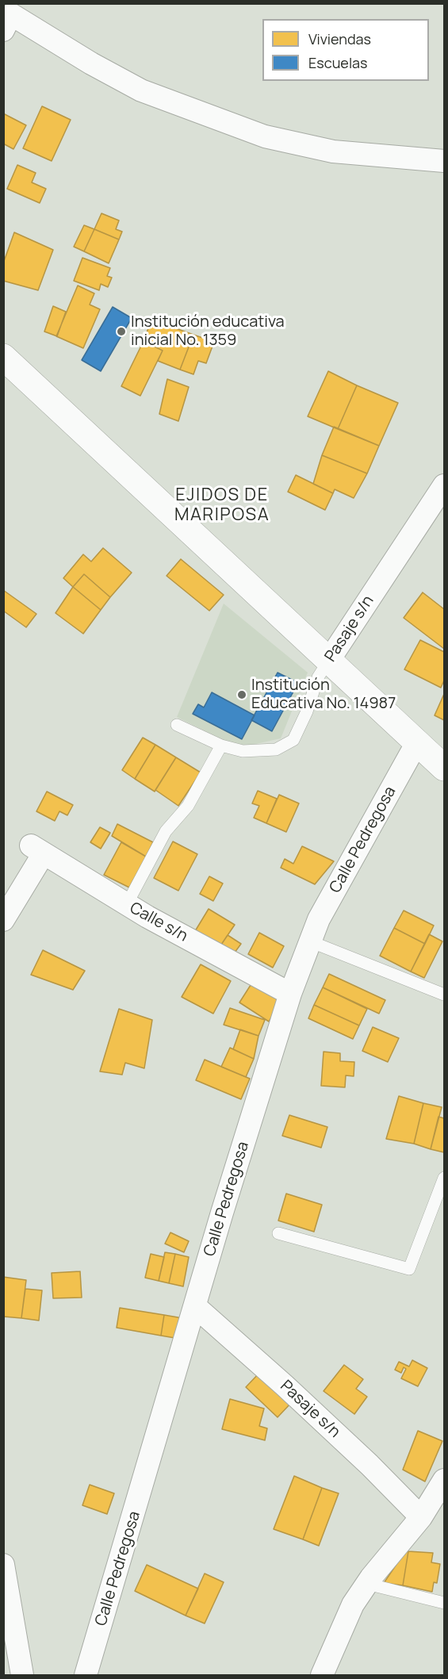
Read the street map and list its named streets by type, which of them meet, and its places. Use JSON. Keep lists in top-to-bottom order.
{
  "streets": {
    "street": ["Pasaje s/n", "Calle Pedregosa", "Calle s/n"]
  },
  "crossings": [
    ["Pasaje s/n", "Calle Pedregosa"],
    ["Calle Pedregosa", "Calle s/n"]
  ],
  "districts": ["EJIDOS DE MARIPOSA"],
  "places": ["Institución educativa inicial No. 1359", "Institución Educativa No. 14987"],
  "legend": ["Viviendas", "Escuelas"]
}
